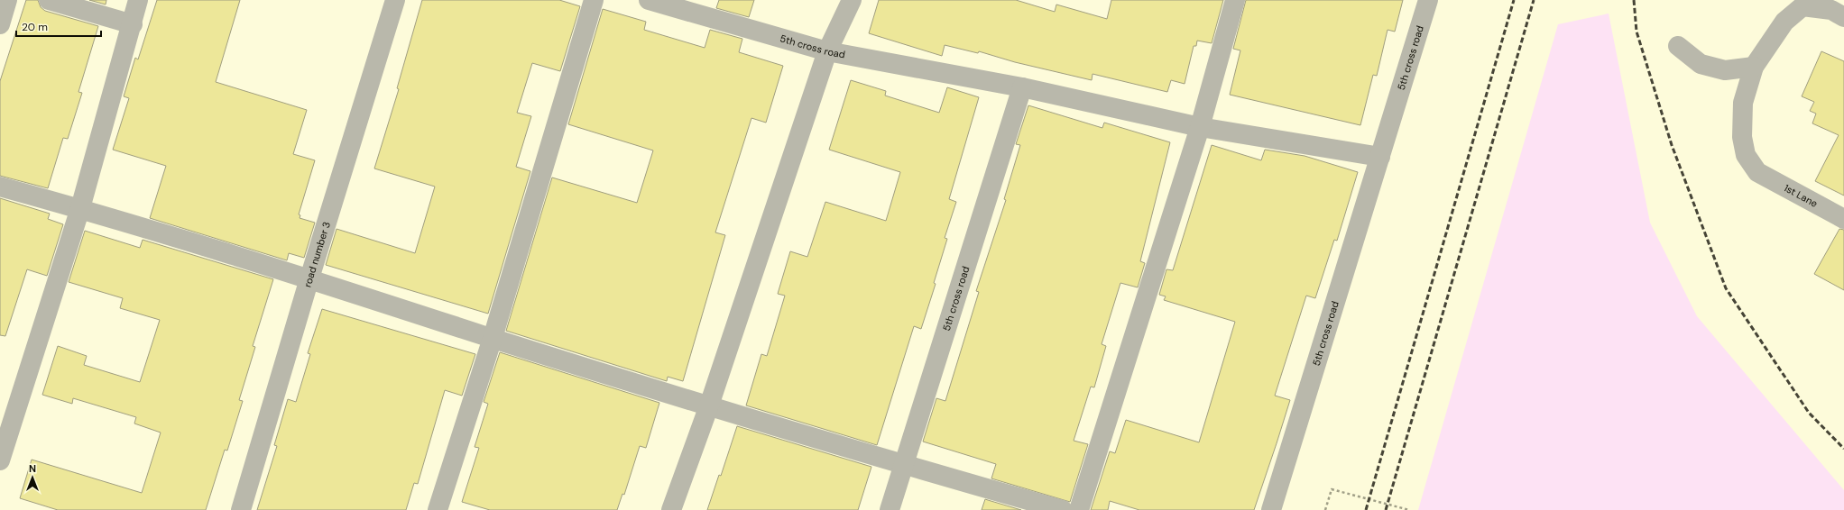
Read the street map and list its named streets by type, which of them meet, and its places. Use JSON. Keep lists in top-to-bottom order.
{
  "streets": {
    "street": ["5th cross road", "1st Lane", "road number 3"]
  },
  "scale_bar": "20 m",
  "north": "top"
}
